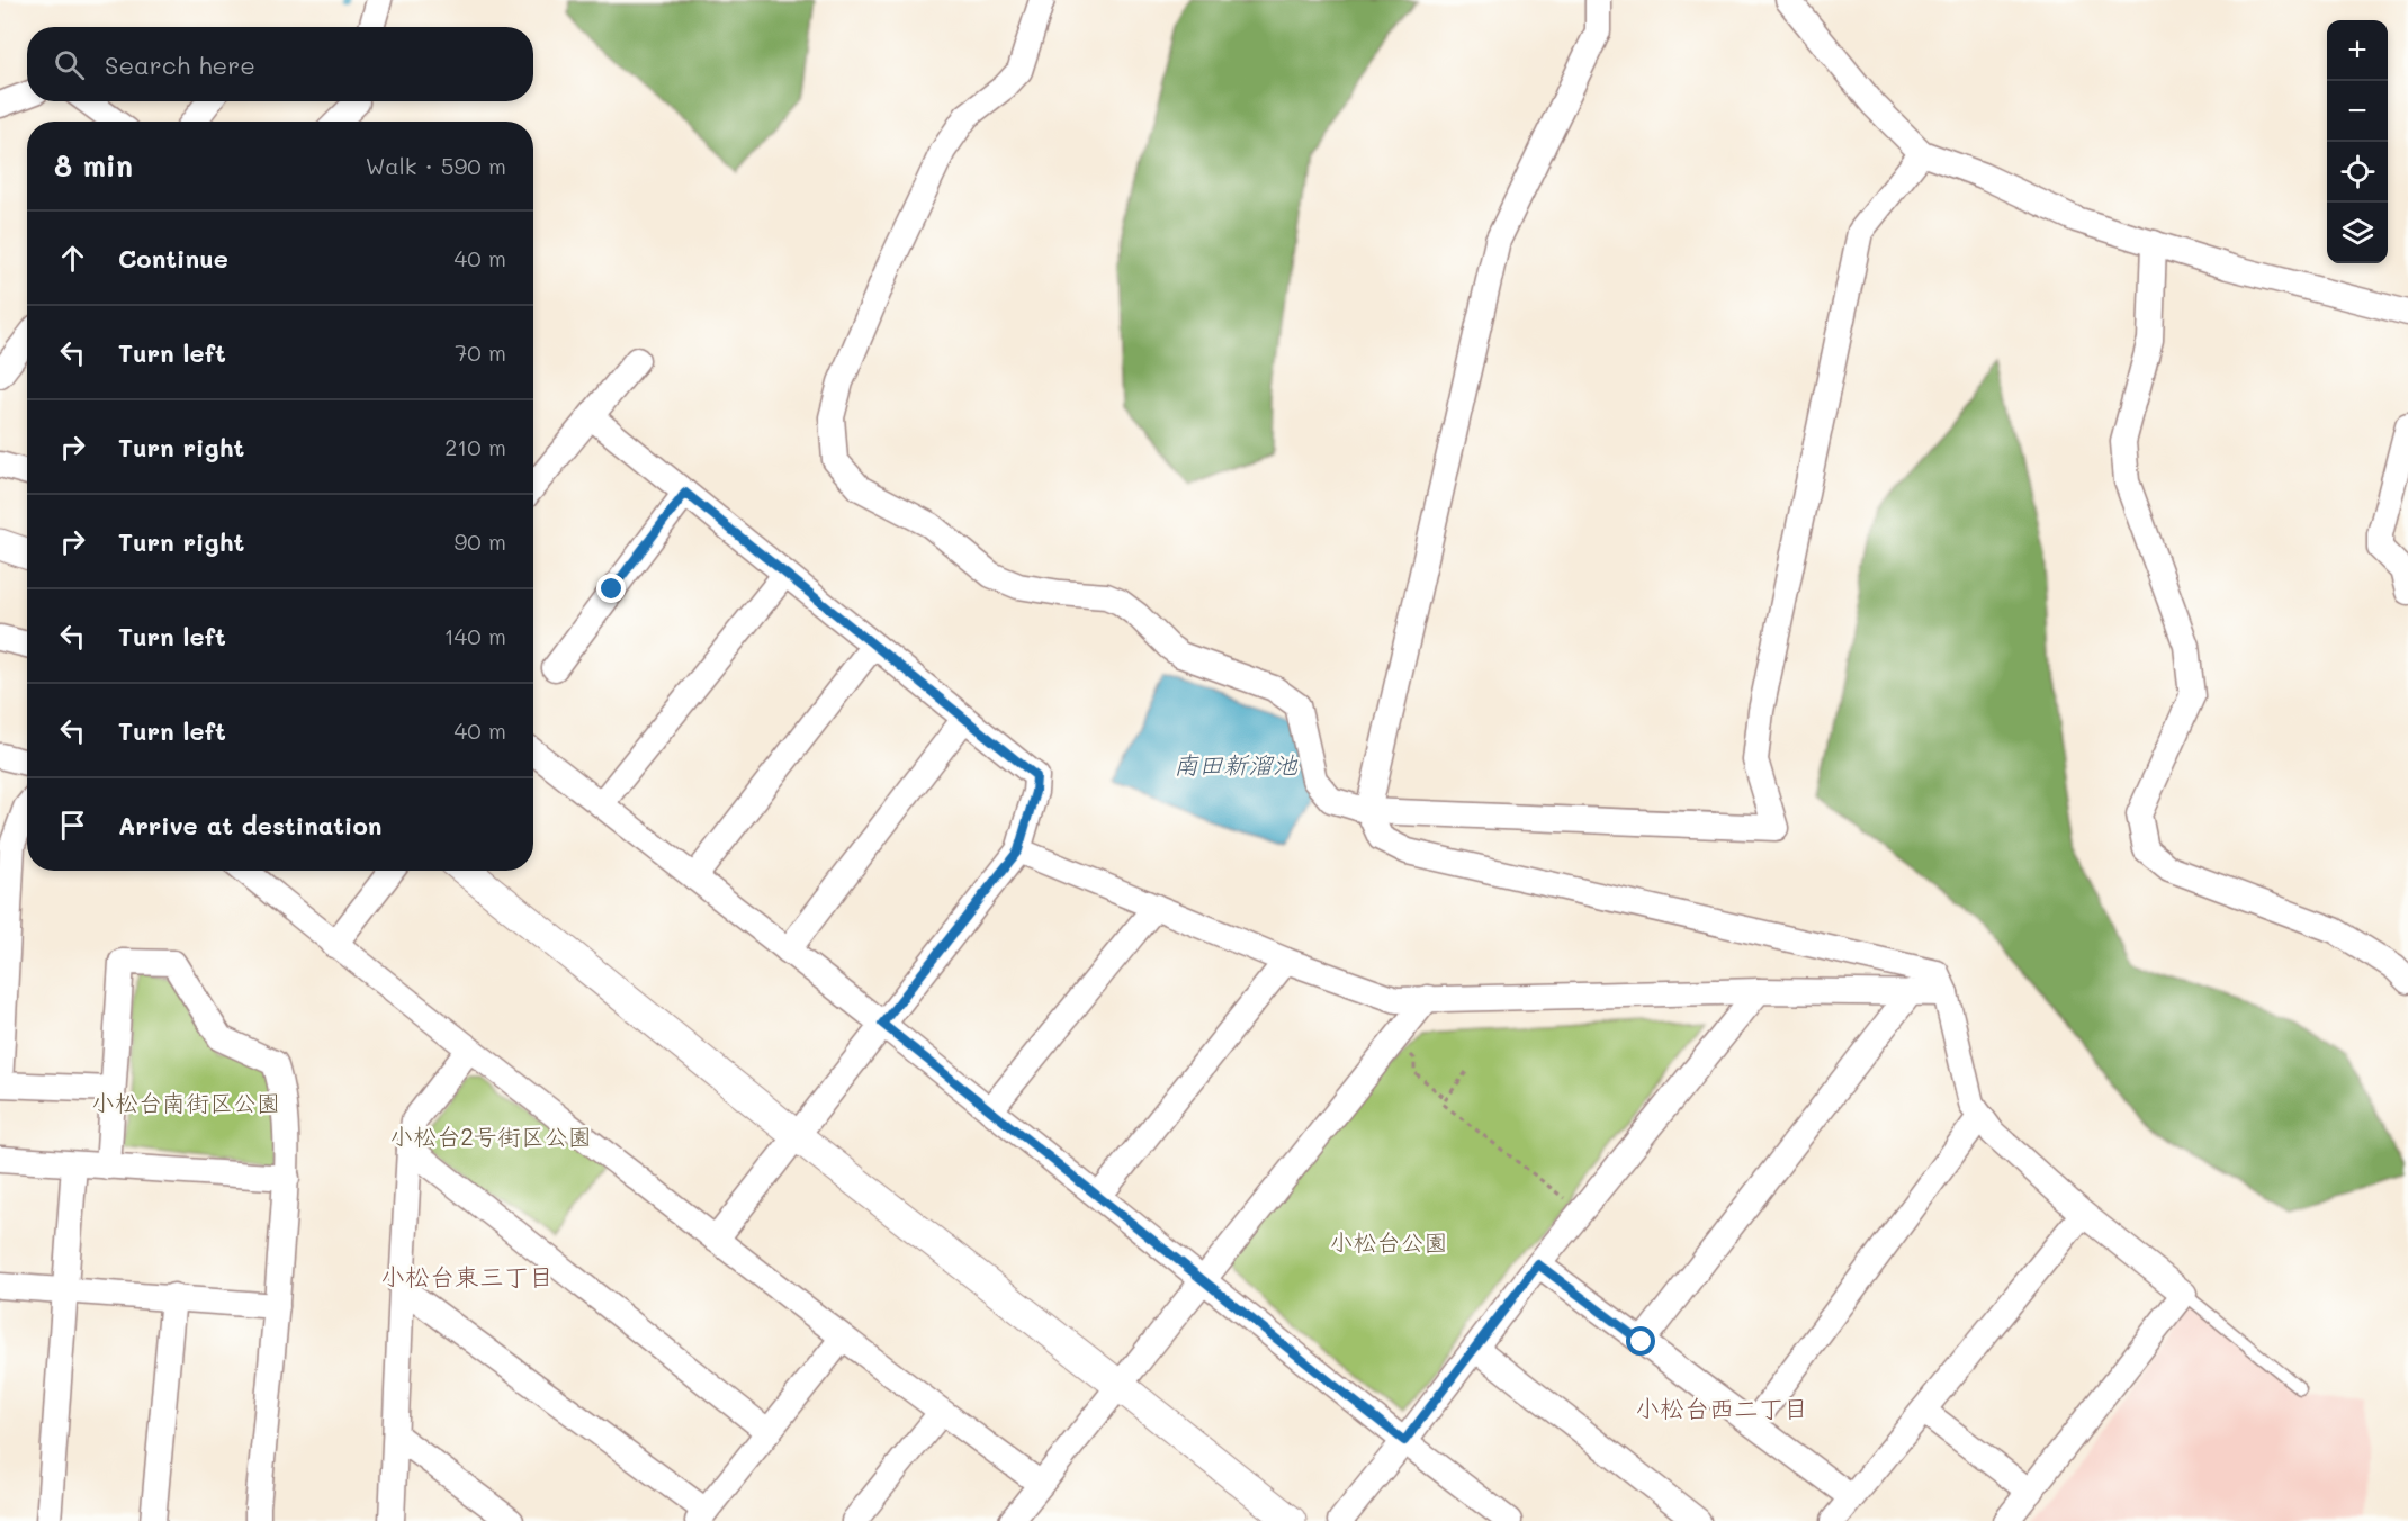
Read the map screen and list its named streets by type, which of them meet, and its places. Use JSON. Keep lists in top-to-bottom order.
{
  "districts": ["小松台東三丁目", "小松台西二丁目"],
  "water": ["南田新溜池"],
  "parks": ["小松台南街区公園", "小松台2号街区公園", "小松台公園"],
  "page": {
    "map_buttons": ["+", "−"],
    "search": "Search here",
    "heading": ["8 min", "Walk · 590 m"],
    "list": [
      ["Continue", "40 m"],
      ["Turn left", "70 m"],
      ["Turn right", "210 m"],
      ["Turn right", "90 m"],
      ["Turn left", "140 m"],
      ["Turn left", "40 m"],
      "Arrive at destination"
    ]
  }
}
